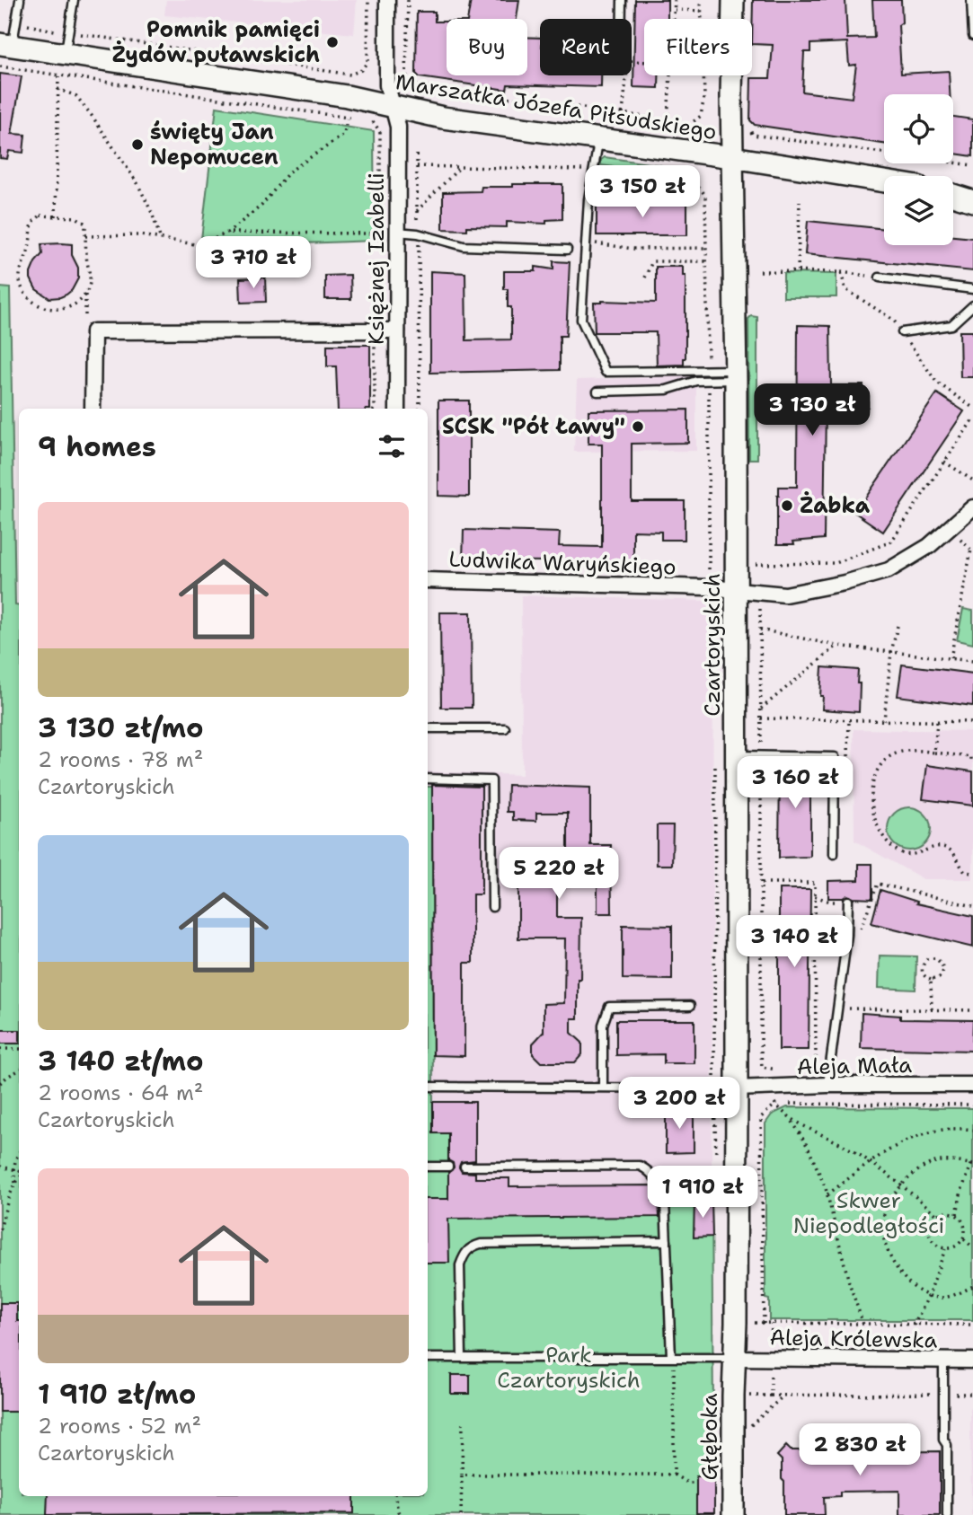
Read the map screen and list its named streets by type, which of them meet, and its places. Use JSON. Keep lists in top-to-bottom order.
{
  "streets": {
    "main road": ["Marszałka Józefa Piłsudskiego", "Czartoryskich", "Głęboka"],
    "street": [
      "Księżnej Izabelli",
      "Ludwika Waryńskiego",
      "Aleja Mała",
      "Aleja Królewska"
    ]
  },
  "crossings": [
    ["Marszałka Józefa Piłsudskiego", "Księżnej Izabelli"],
    ["Marszałka Józefa Piłsudskiego", "Czartoryskich"],
    ["Ludwika Waryńskiego", "Czartoryskich"],
    ["Czartoryskich", "Aleja Mała"],
    ["Czartoryskich", "Aleja Królewska"],
    ["Czartoryskich", "Głęboka"],
    ["Aleja Królewska", "Głęboka"]
  ],
  "parks": ["Skwer Niepodległości", "Park Czartoryskich"],
  "places": [
    "Pomnik pamięci Żydów puławskich",
    "święty Jan Nepomucen",
    "SCSK \"Pół Ławy\"",
    "Żabka"
  ],
  "page": {
    "chip": ["Buy", "Rent", "Filters"],
    "price": [
      "3 150 zł",
      "3 710 zł",
      "3 130 zł",
      "3 160 zł",
      "5 220 zł",
      "3 140 zł",
      "3 200 zł",
      "1 910 zł",
      "2 830 zł"
    ],
    "heading": "9 homes",
    "list": [
      {
        "name": "3 130 zł/mo",
        "note": "2 rooms · 78 m² · Czartoryskich"
      },
      {
        "name": "3 140 zł/mo",
        "note": "2 rooms · 64 m² · Czartoryskich"
      },
      {
        "name": "1 910 zł/mo",
        "note": "2 rooms · 52 m² · Czartoryskich"
      }
    ]
  }
}
